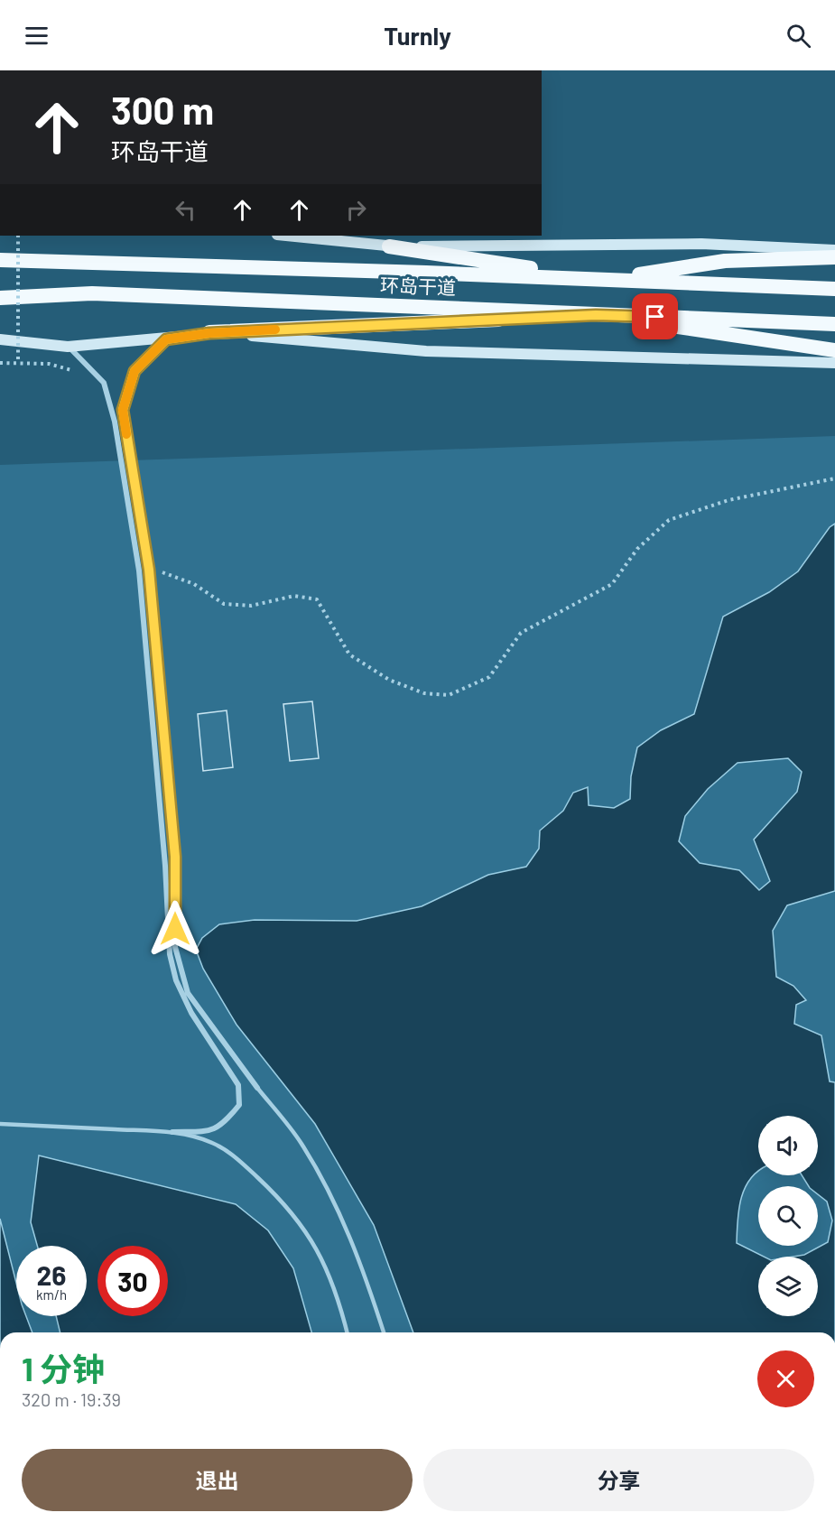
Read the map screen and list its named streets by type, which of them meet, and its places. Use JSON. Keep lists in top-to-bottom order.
{
  "streets": {
    "highway": ["环岛干道"]
  },
  "page": {
    "header": "Turnly",
    "turn": ["300 m", "环岛干道"],
    "speed": "26 km/h",
    "limit": "30",
    "heading": ["1 分钟", "320 m · 19:39"],
    "buttons": ["退出", "分享"]
  }
}
